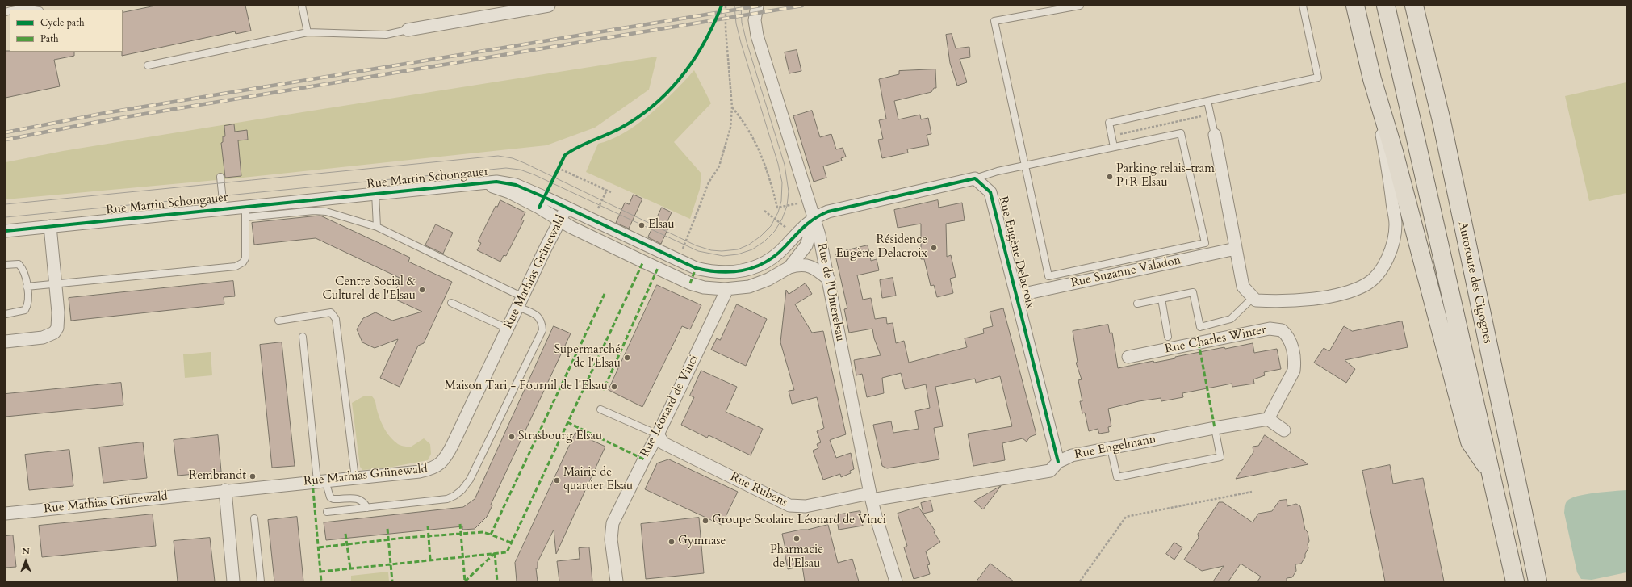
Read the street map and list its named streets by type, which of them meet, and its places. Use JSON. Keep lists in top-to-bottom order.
{
  "streets": {
    "highway": ["Autoroute des Cigognes"],
    "street": [
      "Rue Martin Schongauer",
      "Rue Eugène Delacroix",
      "Rue Mathias Grünewald",
      "Rue Suzanne Valadon",
      "Rue de l'Unterelsau",
      "Rue Charles Winter",
      "Rue Léonard de Vinci",
      "Rue Engelmann",
      "Rue Rubens"
    ]
  },
  "crossings": [
    ["Rue Martin Schongauer", "Rue Mathias Grünewald"],
    ["Rue Martin Schongauer", "Rue de l'Unterelsau"],
    ["Rue Martin Schongauer", "Rue Léonard de Vinci"],
    ["Rue Eugène Delacroix", "Rue Suzanne Valadon"],
    ["Rue Eugène Delacroix", "Rue Engelmann"],
    ["Rue de l'Unterelsau", "Rue Engelmann"],
    ["Rue de l'Unterelsau", "Rue Rubens"],
    ["Rue Charles Winter", "Rue Engelmann"],
    ["Rue Léonard de Vinci", "Rue Rubens"],
    ["Rue Engelmann", "Rue Rubens"]
  ],
  "places": [
    "Parking relais-tram P+R Elsau",
    "Elsau",
    "Résidence Eugène Delacroix",
    "Centre Social & Culturel de l'Elsau",
    "Supermarché de l'Elsau",
    "Maison Tari - Fournil de l'Elsau",
    "Strasbourg Elsau",
    "Rembrandt",
    "Mairie de quartier Elsau",
    "Groupe Scolaire Léonard de Vinci",
    "Pharmacie de l'Elsau",
    "Gymnase"
  ],
  "legend": ["Cycle path", "Path"],
  "north": "top"
}
